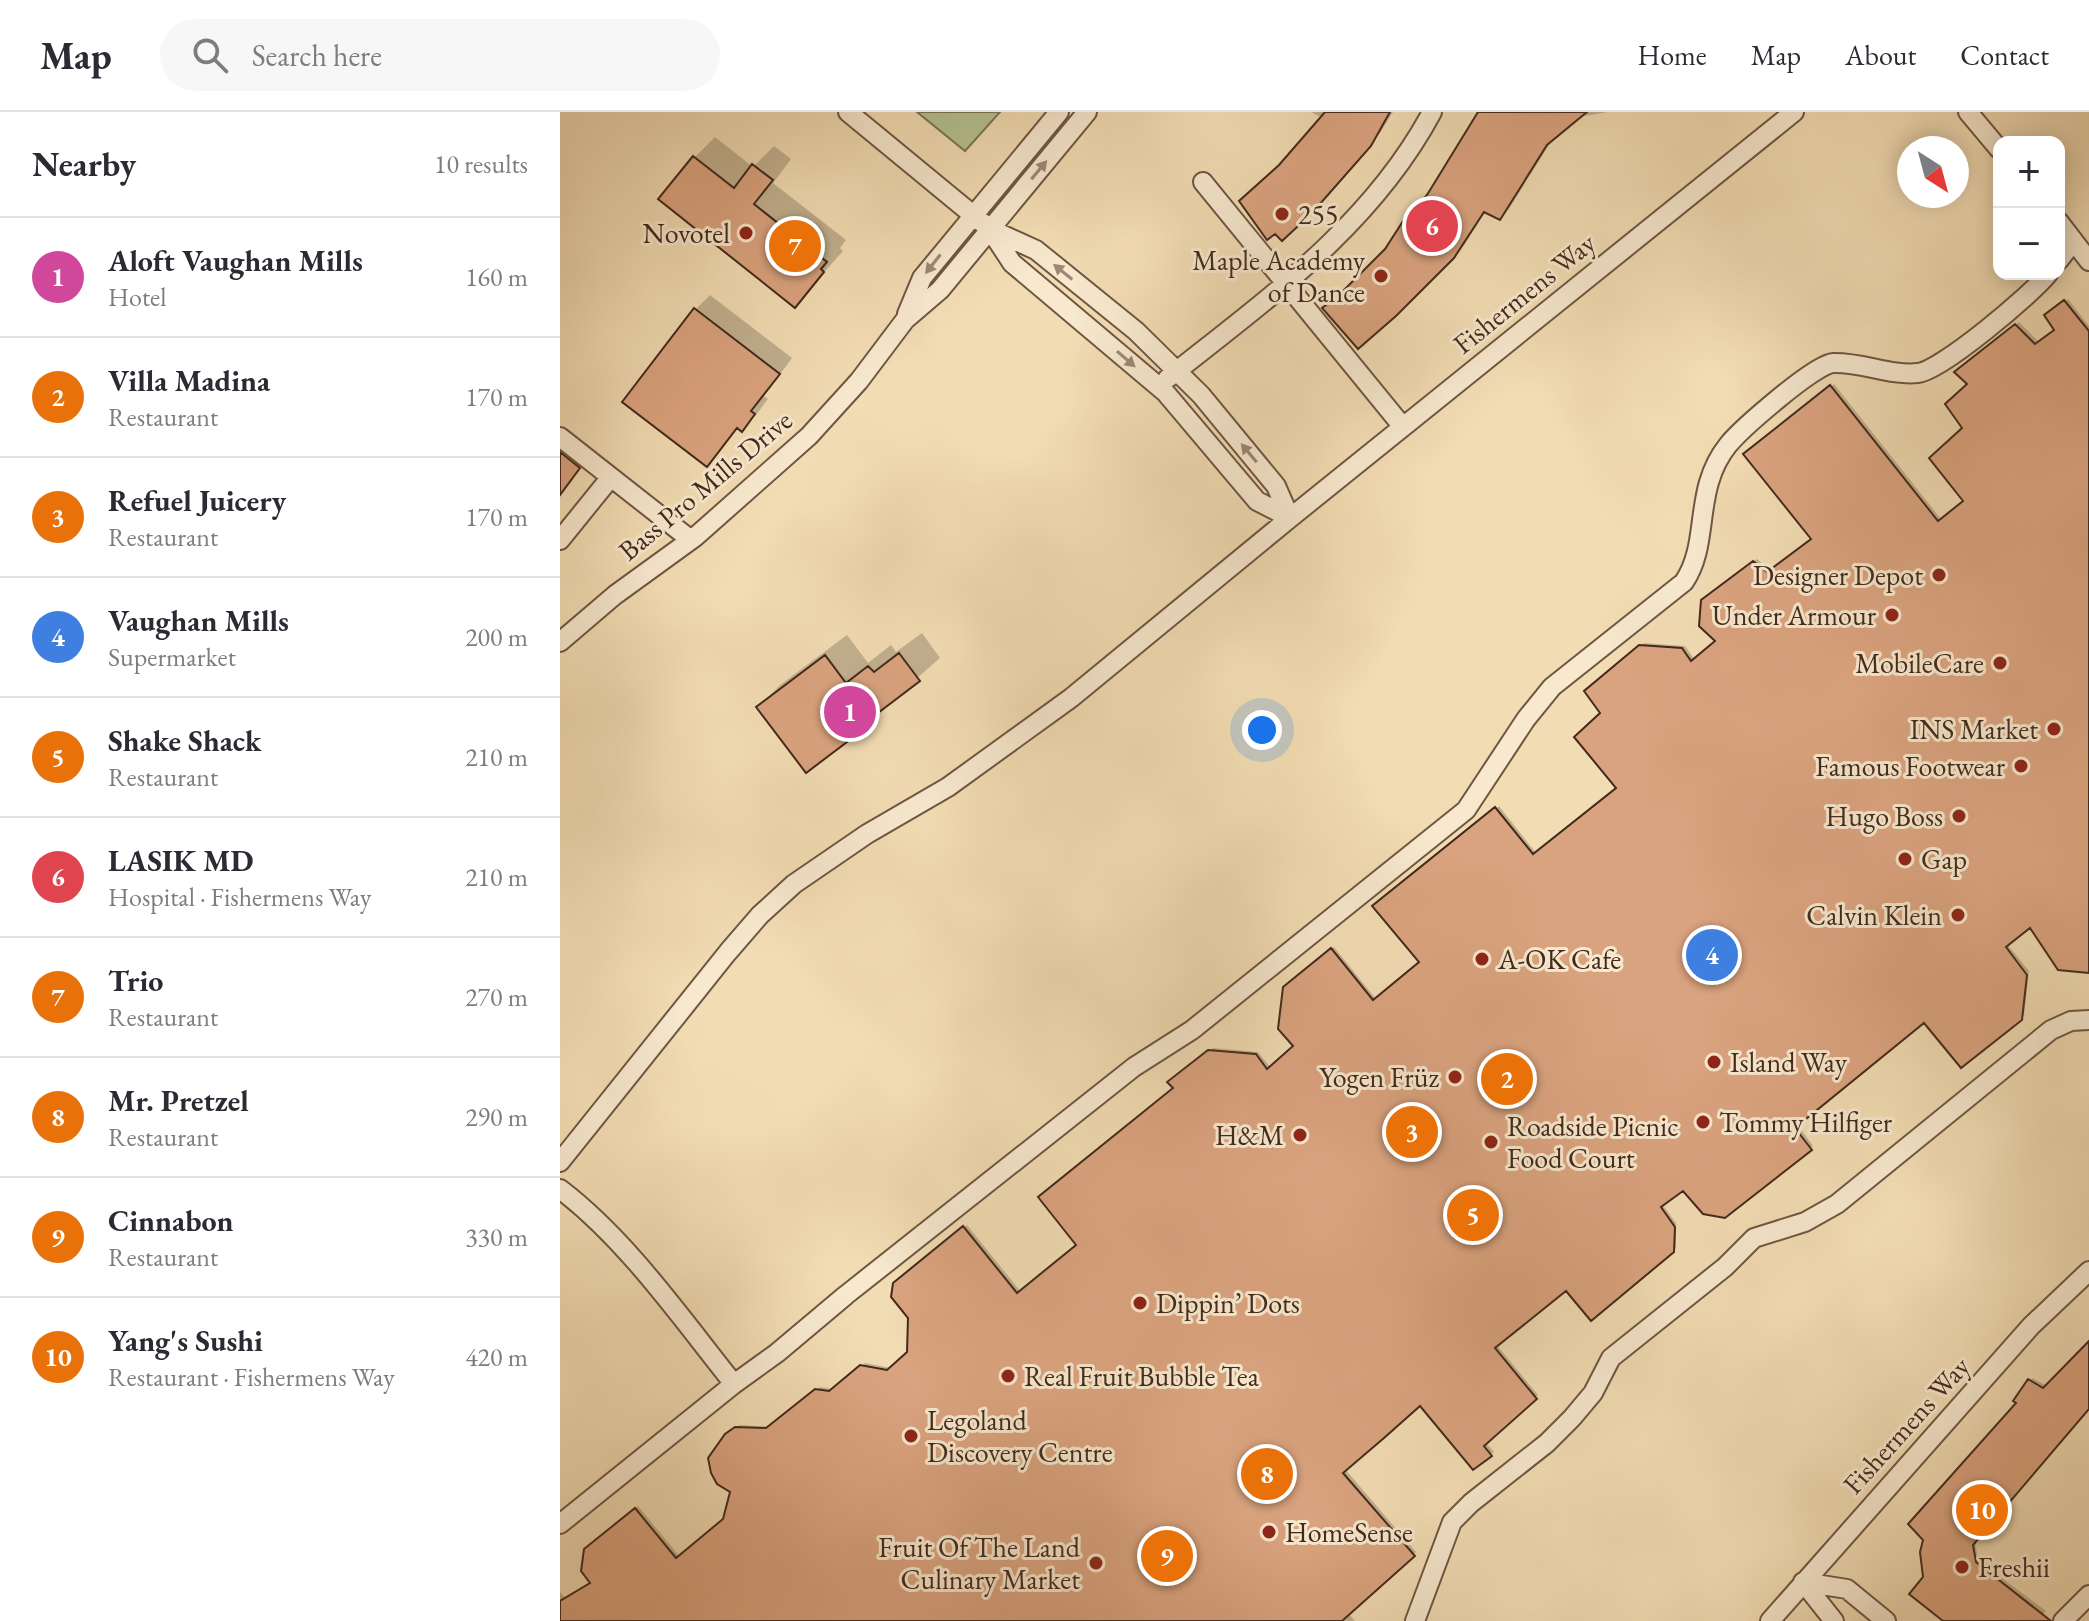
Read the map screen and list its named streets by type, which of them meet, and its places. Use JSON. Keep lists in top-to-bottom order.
{
  "streets": {
    "street": ["Fishermens Way", "Bass Pro Mills Drive"]
  },
  "places": [
    "255",
    "Novotel",
    "Maple Academy of Dance",
    "Designer Depot",
    "Under Armour",
    "MobileCare",
    "INS Market",
    "Famous Footwear",
    "Hugo Boss",
    "Gap",
    "Calvin Klein",
    "A-OK Cafe",
    "Island Way",
    "Yogen Früz",
    "Tommy Hilfiger",
    "H&M",
    "Roadside Picnic Food Court",
    "Dippin’ Dots",
    "Real Fruit Bubble Tea",
    "Legoland Discovery Centre",
    "HomeSense",
    "Fruit Of The Land Culinary Market",
    "Freshii"
  ],
  "north": "bottom right",
  "page": {
    "header": "Map",
    "search": "Search here",
    "nav": [
      "Home",
      "Map",
      "About",
      "Contact"
    ],
    "heading": ["Nearby", "10 results"],
    "map_buttons": ["+", "−"],
    "pins": [
      "6",
      "7",
      "1",
      "4",
      "2",
      "3",
      "5",
      "8",
      "10",
      "9"
    ],
    "list": [
      {
        "mark": "1",
        "name": "Aloft Vaughan Mills",
        "note": "Hotel",
        "value": "160 m"
      },
      {
        "mark": "2",
        "name": "Villa Madina",
        "note": "Restaurant",
        "value": "170 m"
      },
      {
        "mark": "3",
        "name": "Refuel Juicery",
        "note": "Restaurant",
        "value": "170 m"
      },
      {
        "mark": "4",
        "name": "Vaughan Mills",
        "note": "Supermarket",
        "value": "200 m"
      },
      {
        "mark": "5",
        "name": "Shake Shack",
        "note": "Restaurant",
        "value": "210 m"
      },
      {
        "mark": "6",
        "name": "LASIK MD",
        "note": "Hospital · Fishermens Way",
        "value": "210 m"
      },
      {
        "mark": "7",
        "name": "Trio",
        "note": "Restaurant",
        "value": "270 m"
      },
      {
        "mark": "8",
        "name": "Mr. Pretzel",
        "note": "Restaurant",
        "value": "290 m"
      },
      {
        "mark": "9",
        "name": "Cinnabon",
        "note": "Restaurant",
        "value": "330 m"
      },
      {
        "mark": "10",
        "name": "Yang's Sushi",
        "note": "Restaurant · Fishermens Way",
        "value": "420 m"
      }
    ]
  }
}
